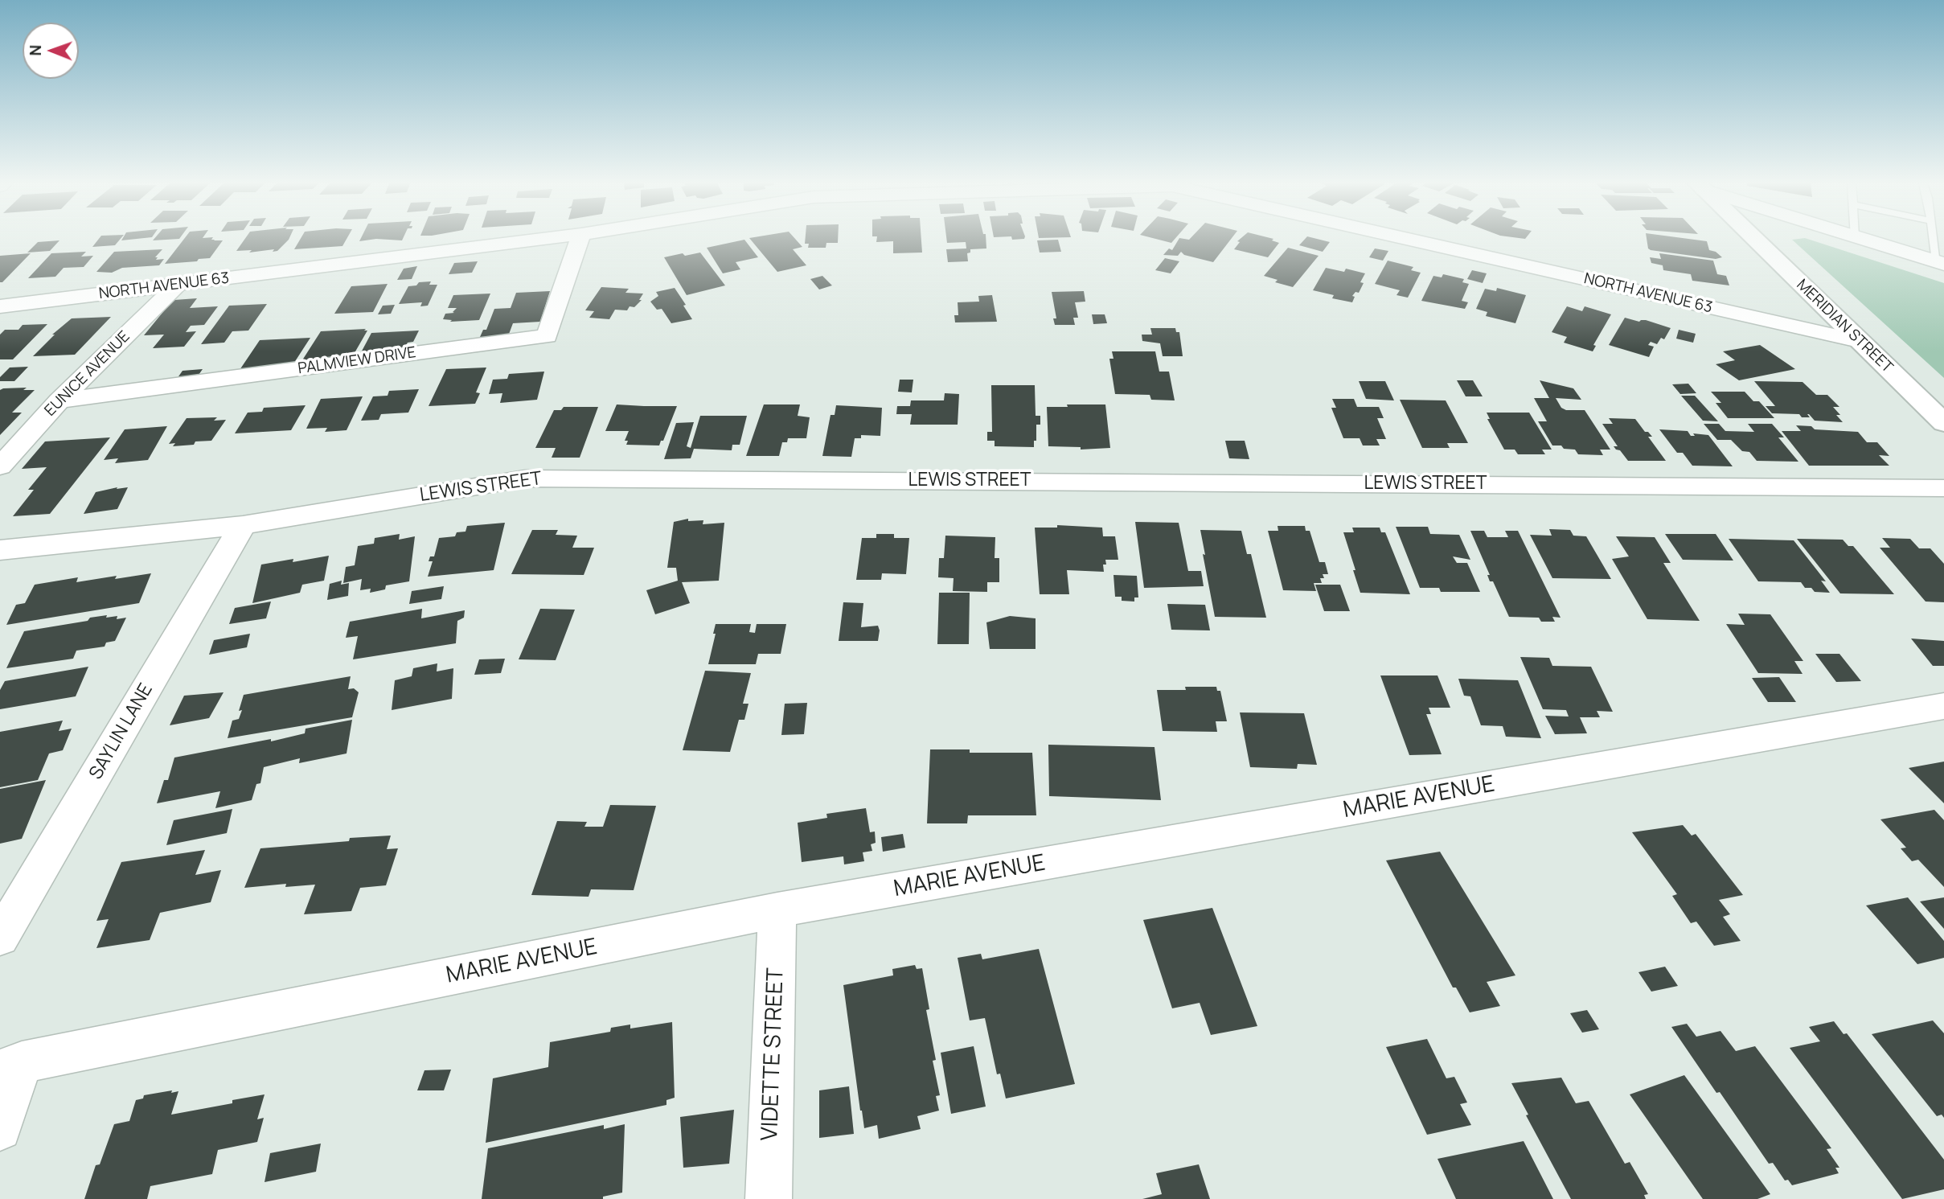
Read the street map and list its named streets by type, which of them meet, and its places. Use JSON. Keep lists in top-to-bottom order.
{
  "streets": {
    "street": [
      "NORTH AVENUE 63",
      "MERIDIAN STREET",
      "PALMVIEW DRIVE",
      "EUNICE AVENUE",
      "LEWIS STREET",
      "SAYLIN LANE",
      "MARIE AVENUE",
      "VIDETTE STREET"
    ]
  },
  "crossings": [
    ["NORTH AVENUE 63", "MERIDIAN STREET"],
    ["NORTH AVENUE 63", "EUNICE AVENUE"],
    ["PALMVIEW DRIVE", "EUNICE AVENUE"],
    ["LEWIS STREET", "SAYLIN LANE"],
    ["MARIE AVENUE", "VIDETTE STREET"]
  ],
  "north": "left"
}
